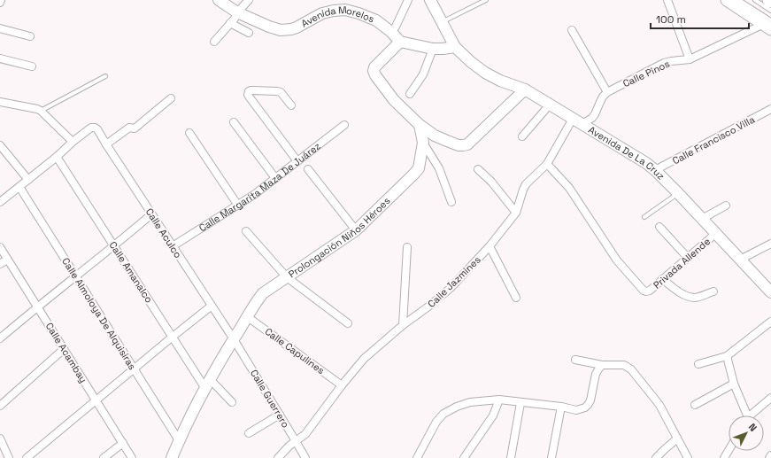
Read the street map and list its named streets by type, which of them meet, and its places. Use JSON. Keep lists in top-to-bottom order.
{
  "streets": {
    "street": [
      "Avenida Morelos",
      "Calle Pinos",
      "Calle Francisco Villa",
      "Avenida De La Cruz",
      "Calle Margarita Maza De Juárez",
      "Calle Aculco",
      "Prolongación Niños Héroes",
      "Privada Allende",
      "Calle Amanalco",
      "Calle Jazmines",
      "Calle Almoloya De Alquisiras",
      "Calle Capulines",
      "Calle Acambay",
      "Calle Guerrero"
    ]
  },
  "crossings": [
    ["Calle Francisco Villa", "Avenida De La Cruz"],
    ["Avenida De La Cruz", "Privada Allende"],
    ["Avenida De La Cruz", "Calle Jazmines"],
    ["Calle Margarita Maza De Juárez", "Calle Aculco"],
    ["Calle Aculco", "Prolongación Niños Héroes"],
    ["Calle Aculco", "Calle Guerrero"],
    ["Prolongación Niños Héroes", "Calle Amanalco"],
    ["Prolongación Niños Héroes", "Calle Almoloya De Alquisiras"],
    ["Prolongación Niños Héroes", "Calle Capulines"],
    ["Prolongación Niños Héroes", "Calle Guerrero"],
    ["Privada Allende", "Calle Jazmines"],
    ["Calle Jazmines", "Calle Capulines"],
    ["Calle Jazmines", "Calle Guerrero"]
  ],
  "scale_bar": "100 m",
  "north": "top right"
}
